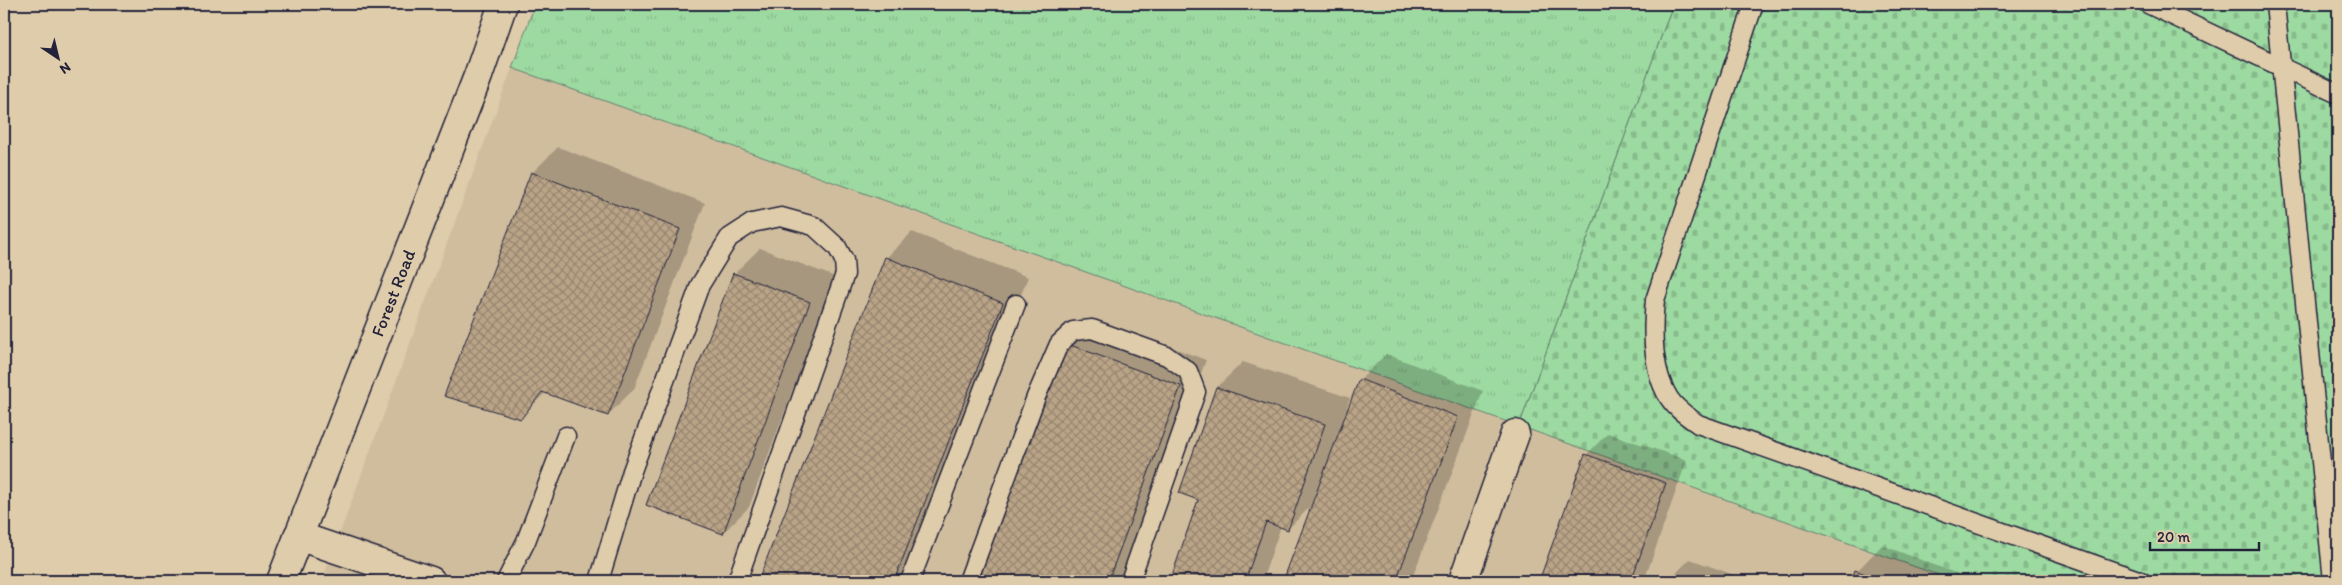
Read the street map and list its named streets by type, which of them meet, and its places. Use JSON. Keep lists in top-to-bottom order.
{
  "streets": {
    "street": ["Forest Road"]
  },
  "scale_bar": "20 m",
  "north": "bottom right"
}
